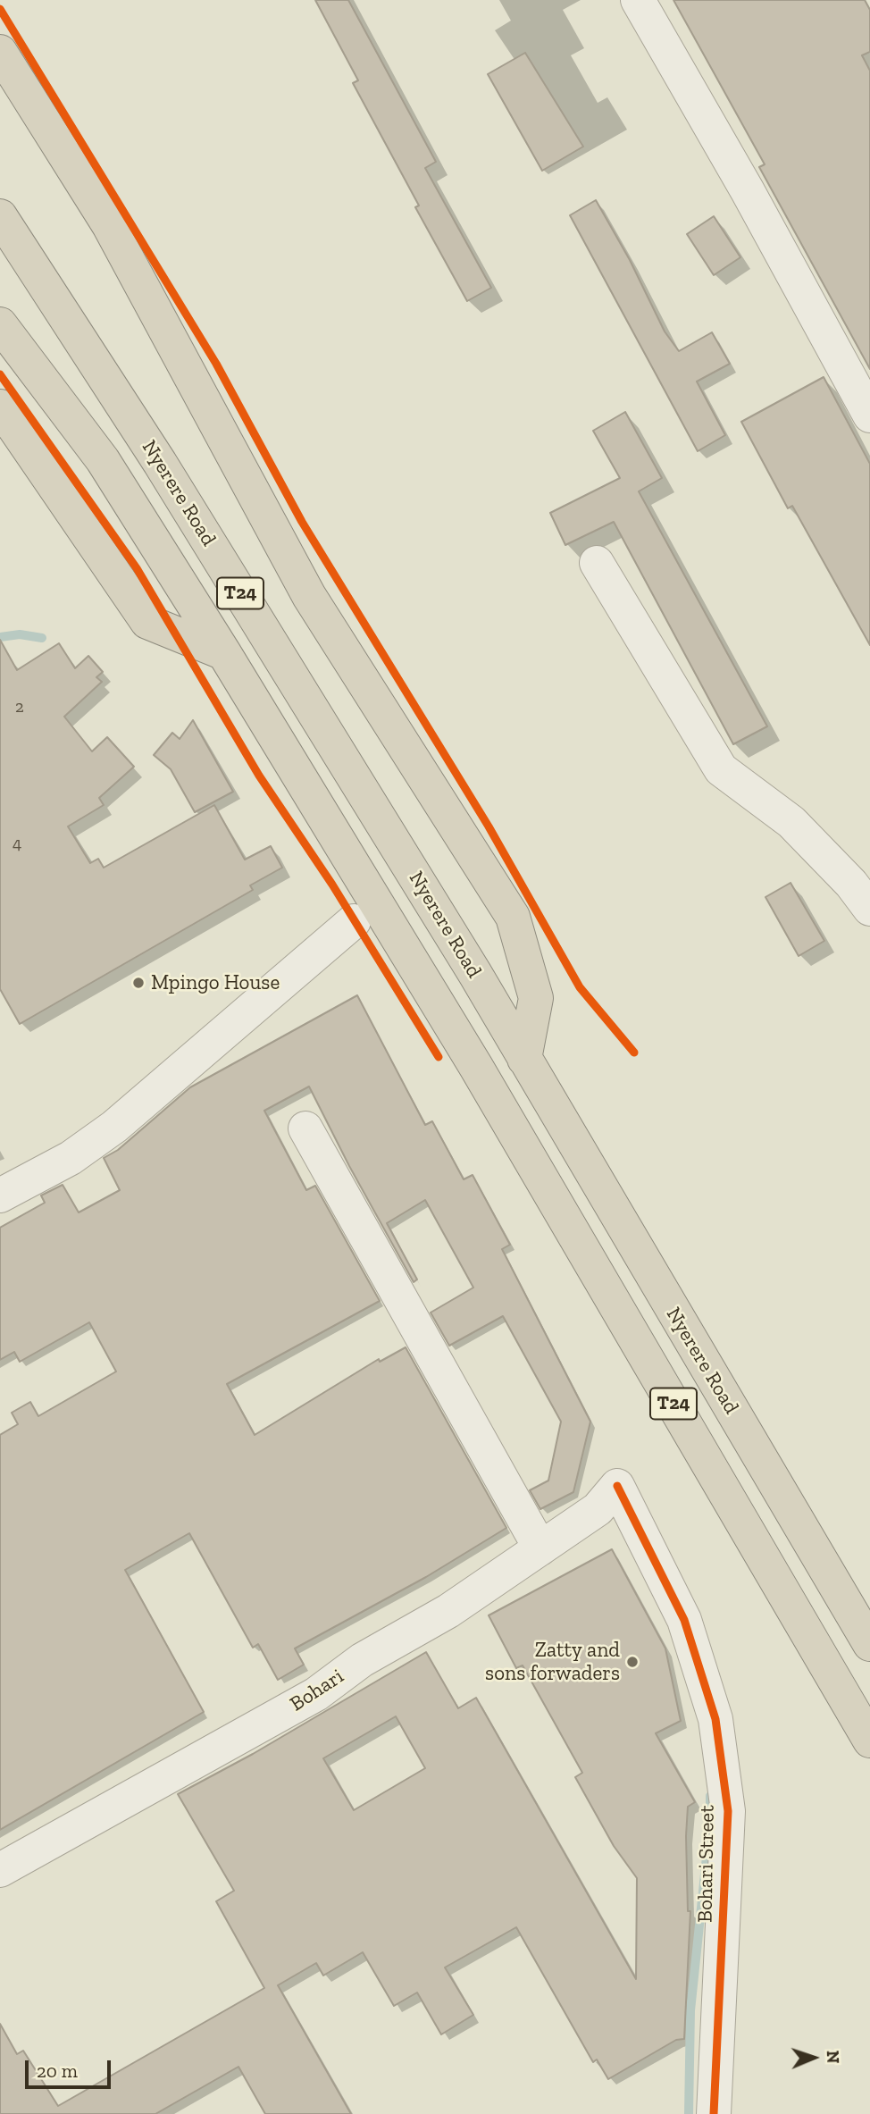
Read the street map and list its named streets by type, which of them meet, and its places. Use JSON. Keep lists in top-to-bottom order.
{
  "streets": {
    "highway": ["Nyerere Road", "T24"],
    "street": ["Bohari", "Bohari Street"]
  },
  "crossings": [
    ["Bohari", "Bohari Street"]
  ],
  "places": ["Mpingo House", "Zatty and sons forwaders"],
  "house_numbers": ["2", "4"],
  "scale_bar": "20 m",
  "north": "right"
}
